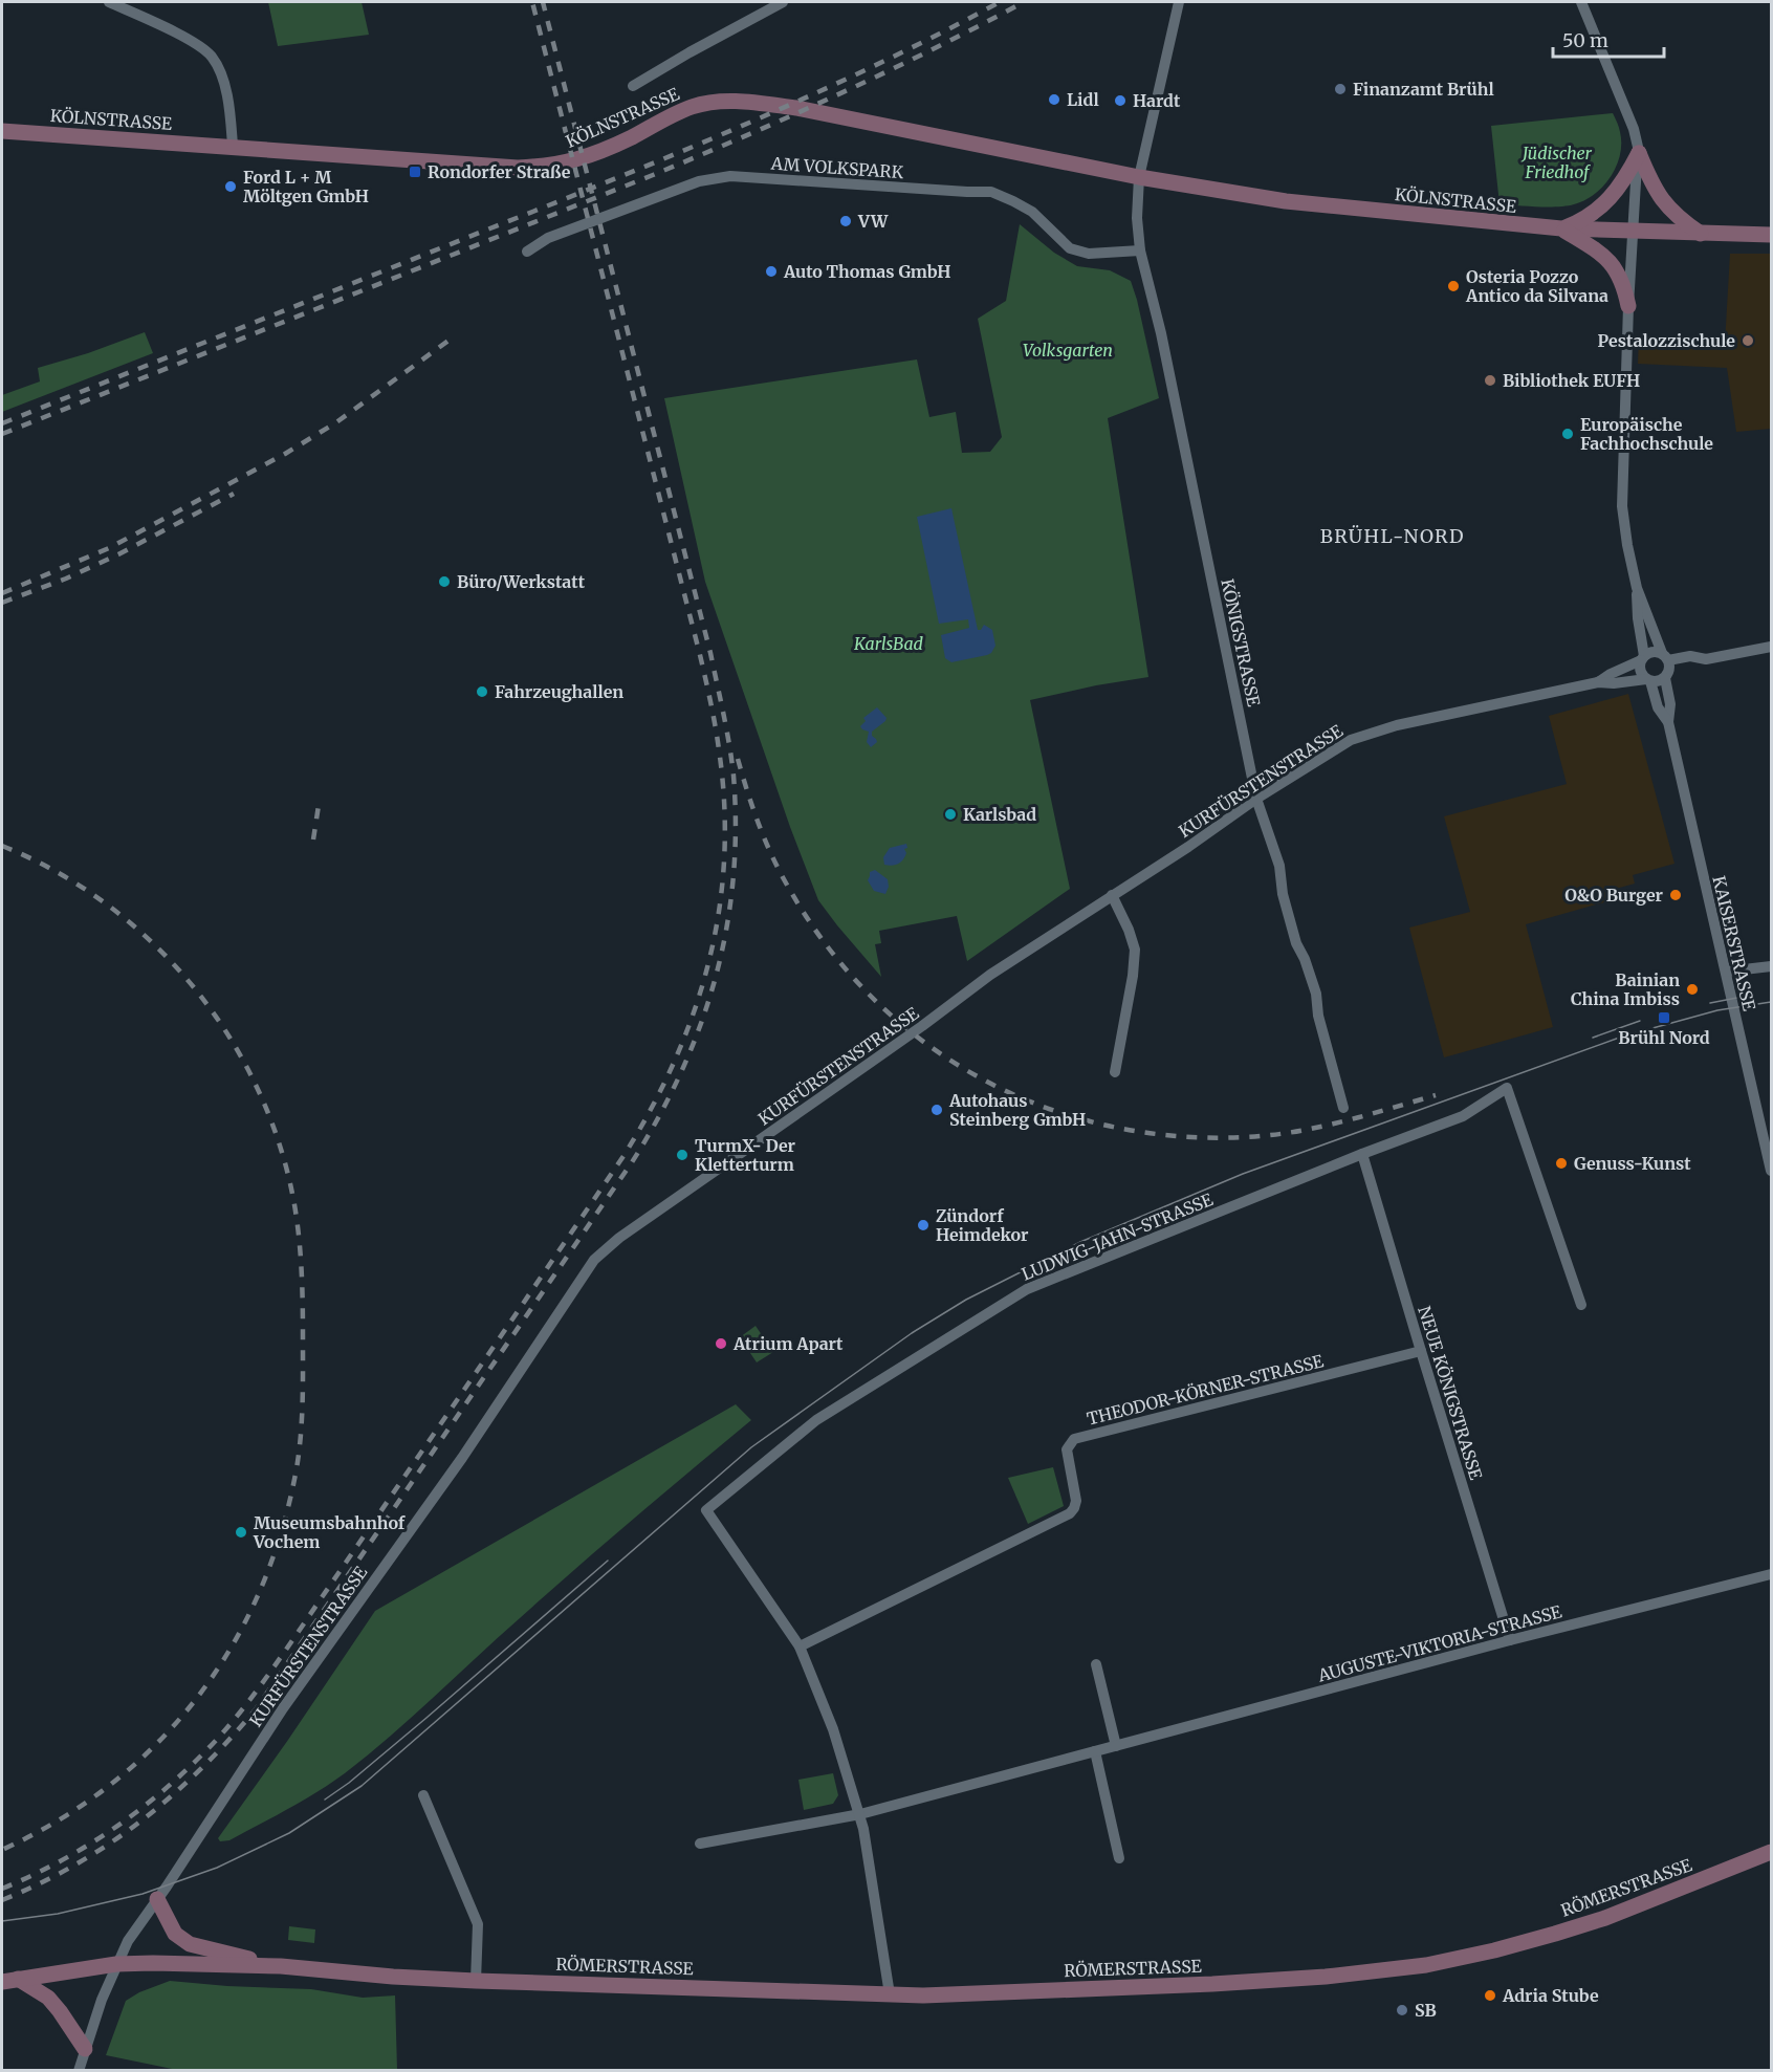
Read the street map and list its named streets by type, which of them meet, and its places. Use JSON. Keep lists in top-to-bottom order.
{
  "streets": {
    "main road": ["KÖLNSTRASSE", "RÖMERSTRASSE"],
    "street": [
      "AM VOLKSPARK",
      "KÖNIGSTRASSE",
      "KURFÜRSTENSTRASSE",
      "KAISERSTRASSE",
      "LUDWIG-JAHN-STRASSE",
      "THEODOR-KÖRNER-STRASSE",
      "NEUE KÖNIGSTRASSE",
      "AUGUSTE-VIKTORIA-STRASSE"
    ]
  },
  "crossings": [
    ["KÖLNSTRASSE", "KÖNIGSTRASSE"],
    ["AM VOLKSPARK", "KÖNIGSTRASSE"],
    ["KÖNIGSTRASSE", "KURFÜRSTENSTRASSE"],
    ["KURFÜRSTENSTRASSE", "KAISERSTRASSE"],
    ["KURFÜRSTENSTRASSE", "RÖMERSTRASSE"],
    ["LUDWIG-JAHN-STRASSE", "THEODOR-KÖRNER-STRASSE"],
    ["LUDWIG-JAHN-STRASSE", "NEUE KÖNIGSTRASSE"],
    ["THEODOR-KÖRNER-STRASSE", "NEUE KÖNIGSTRASSE"],
    ["NEUE KÖNIGSTRASSE", "AUGUSTE-VIKTORIA-STRASSE"]
  ],
  "districts": ["BRÜHL-NORD"],
  "parks": ["Jüdischer Friedhof", "Volksgarten", "KarlsBad"],
  "places": {
    "other": [
      "Finanzamt Brühl",
      "Lidl",
      "Hardt",
      "Ford L + M Möltgen GmbH",
      "VW",
      "Auto Thomas GmbH",
      "Osteria Pozzo Antico da Silvana",
      "Pestalozzischule",
      "Bibliothek EUFH",
      "Europäische Fachhochschule",
      "Büro/Werkstatt",
      "Fahrzeughallen",
      "Karlsbad",
      "O&O Burger",
      "Bainian China Imbiss",
      "Autohaus Steinberg GmbH",
      "TurmX- Der Kletterturm",
      "Genuss-Kunst",
      "Zündorf Heimdekor",
      "Atrium Apart",
      "Museumsbahnhof Vochem",
      "Adria Stube",
      "SB"
    ],
    "transit": ["Rondorfer Straße", "Brühl Nord"]
  },
  "scale_bar": "50 m"
}
